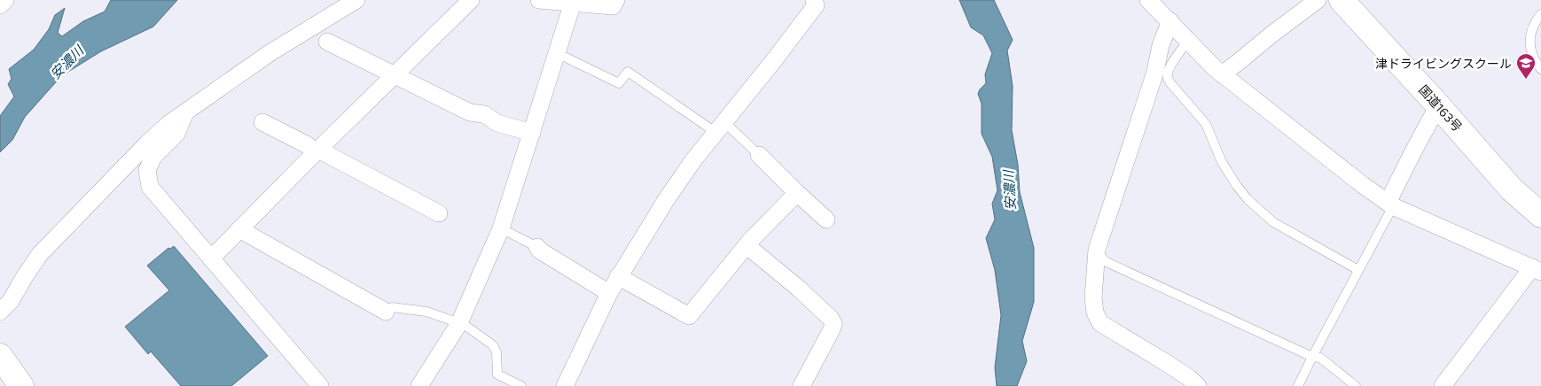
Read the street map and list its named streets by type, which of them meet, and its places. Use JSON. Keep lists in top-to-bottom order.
{
  "streets": {
    "main road": ["国道163号"]
  },
  "water": ["安濃川"],
  "places": {
    "school or university": ["津ドライビングスクール"]
  }
}
